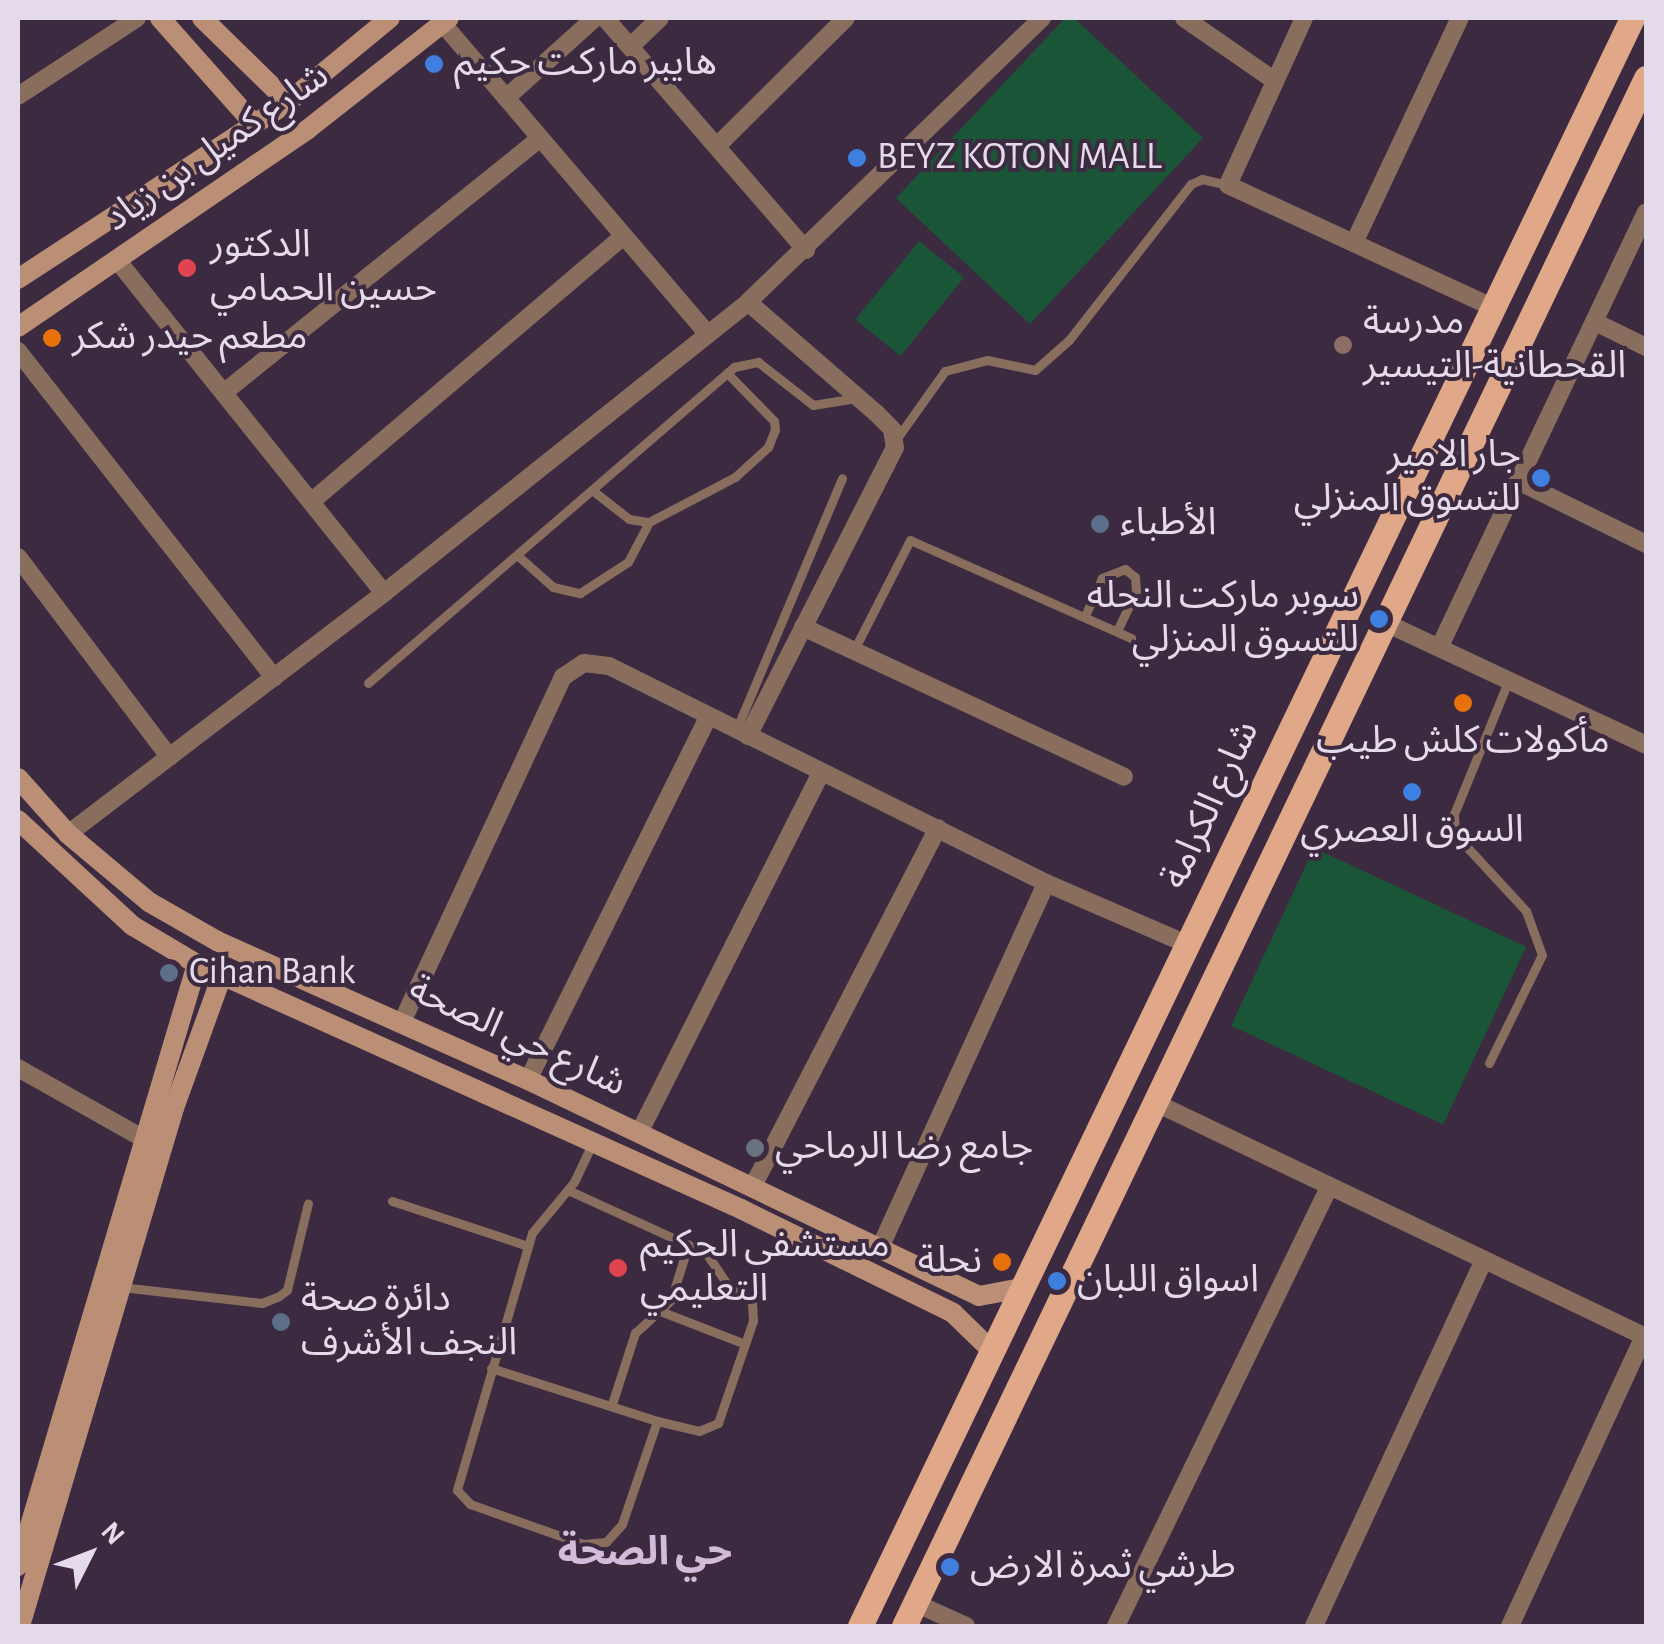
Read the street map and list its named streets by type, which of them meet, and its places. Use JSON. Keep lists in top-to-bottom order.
{
  "streets": {
    "main road": ["شارع كميل بن زياد", "شارع الكرامة", "شارع حي الصحة"]
  },
  "crossings": [
    ["شارع الكرامة", "شارع حي الصحة"]
  ],
  "districts": ["حي الصحة"],
  "places": [
    "هایبر مارکت حکیم",
    "BEYZ KOTON MALL",
    "الدكتور حسين الحمامي",
    "مطعم حيدر شكر",
    "مدرسة القحطانية-التيسير",
    "جار الامير للتسوق المنزلي",
    "الأطباء",
    "سوبر ماركت النحله للتسوق المنزلي",
    "مأكولات كلش طيب",
    "السوق العصري",
    "Cihan Bank",
    "جامع رضا الرماحي",
    "نحلة",
    "مستشفى الحكيم التعليمي",
    "اسواق اللبان",
    "دائرة صحة النجف الأشرف",
    "طرشي ثمرة الارض"
  ],
  "north": "top right"
}
